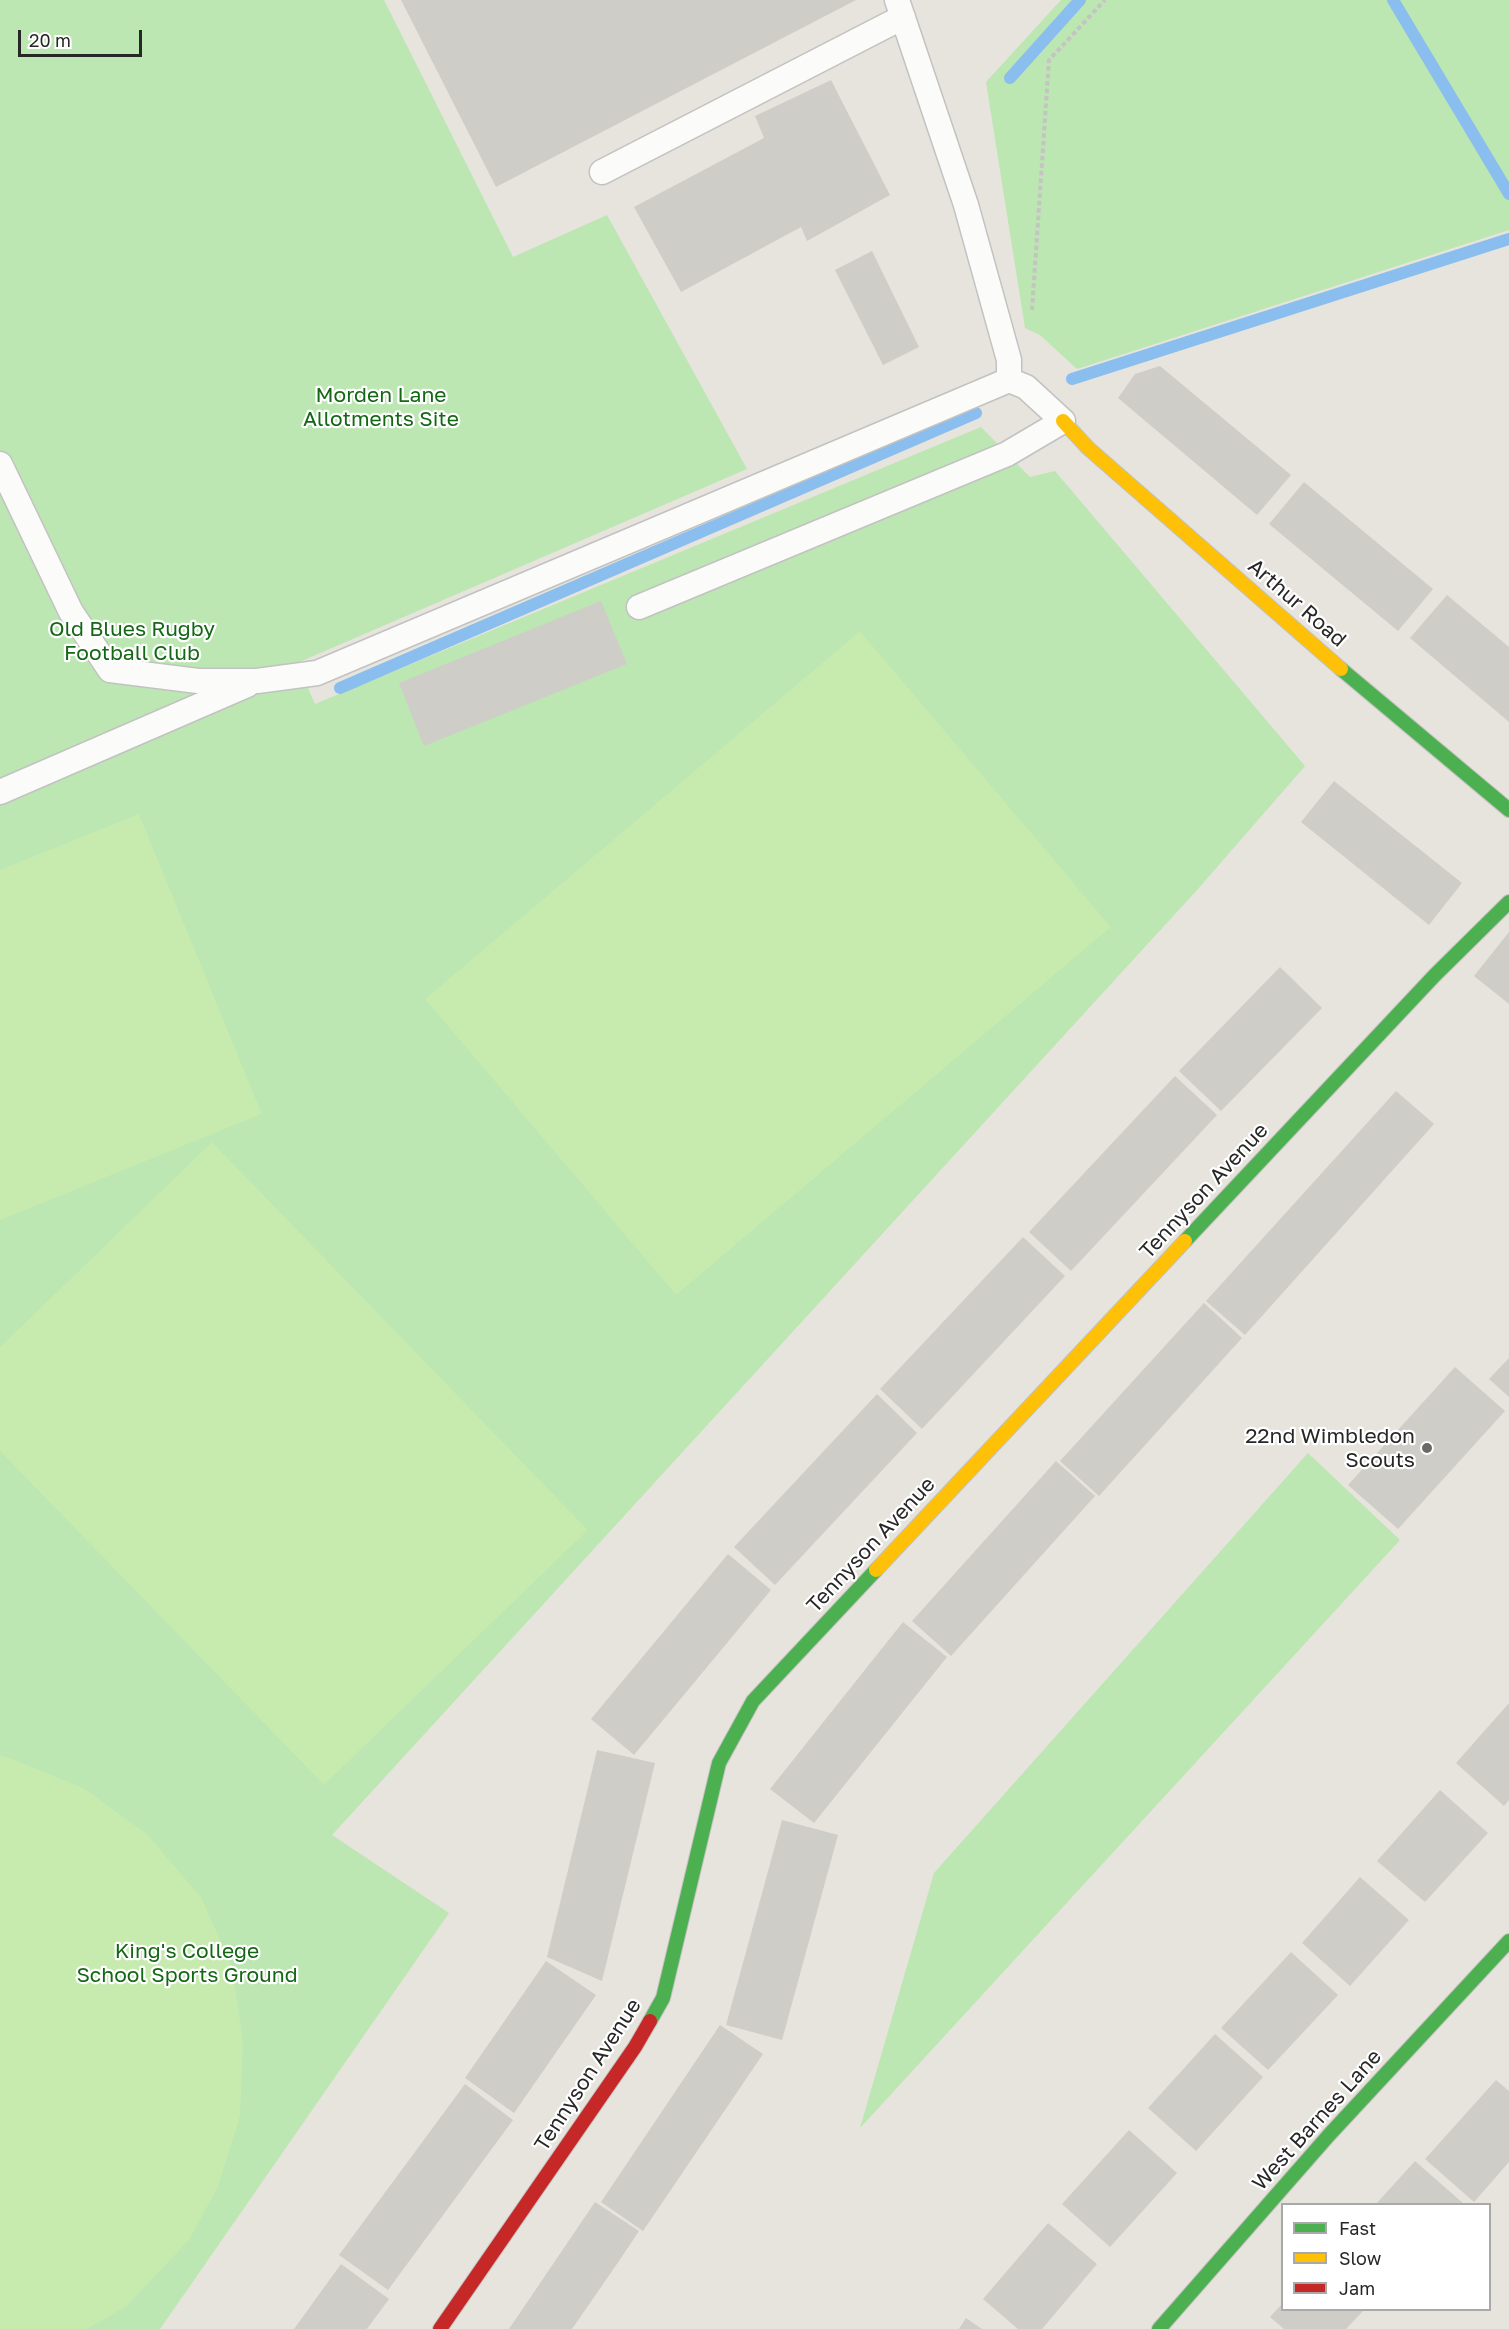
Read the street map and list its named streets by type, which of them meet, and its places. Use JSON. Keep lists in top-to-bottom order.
{
  "streets": {
    "street": ["Arthur Road", "Tennyson Avenue", "West Barnes Lane"]
  },
  "parks": ["Morden Lane Allotments Site", "Old Blues Rugby Football Club", "King's College School Sports Ground"],
  "places": ["22nd Wimbledon Scouts"],
  "legend": ["Fast", "Slow", "Jam"],
  "scale_bar": "20 m"
}
